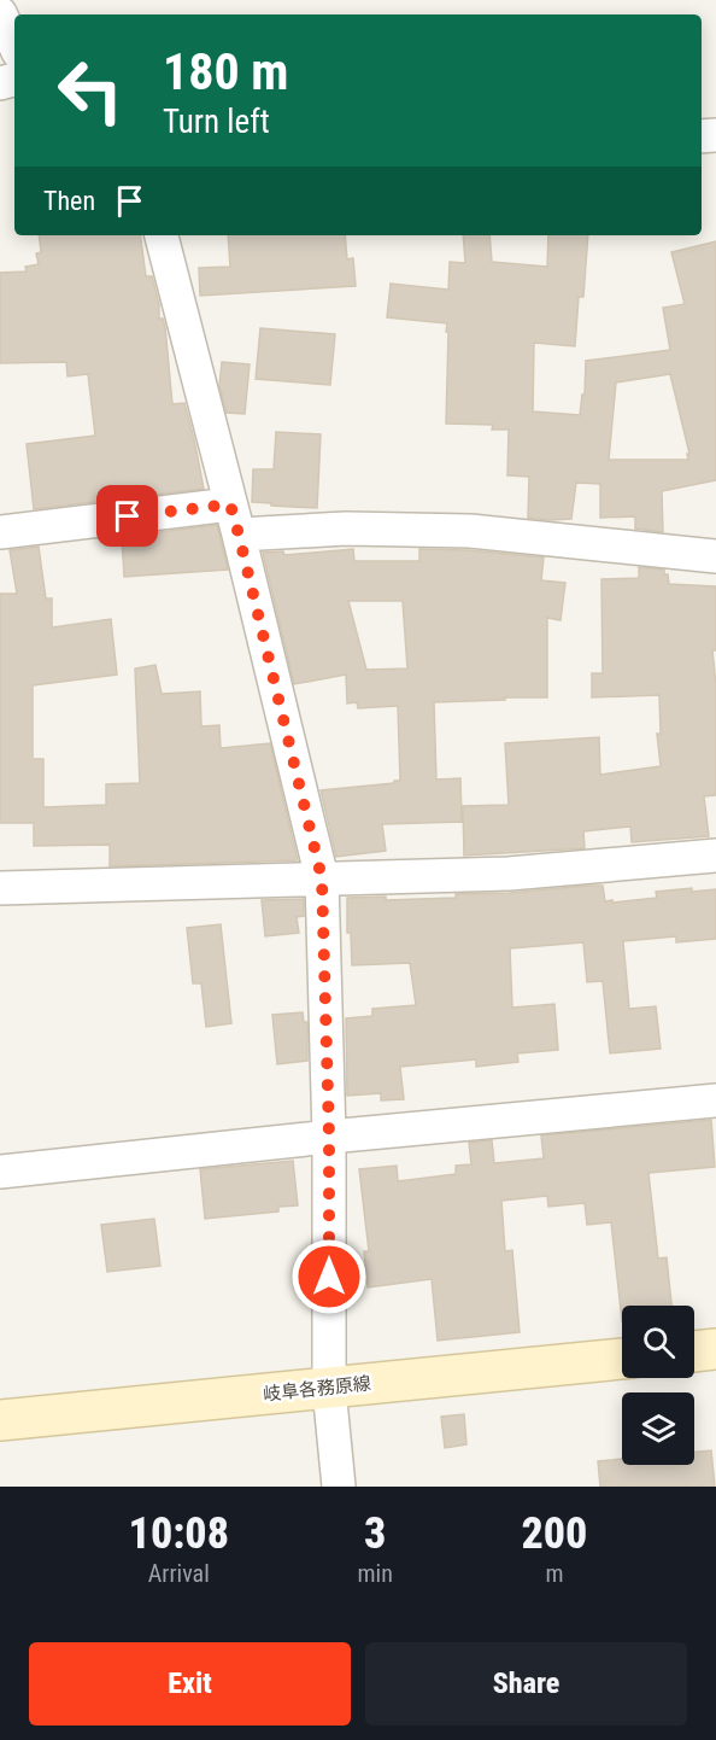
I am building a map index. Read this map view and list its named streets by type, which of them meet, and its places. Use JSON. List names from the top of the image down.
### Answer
{
  "streets": {
    "main road": ["岐阜各務原線"]
  },
  "page": {
    "turn": ["180 m", "Turn left"],
    "then": "Then",
    "eta": [
      "10:08",
      "Arrival",
      "3",
      "min",
      "200",
      "m"
    ],
    "buttons": ["Exit", "Share"]
  }
}
